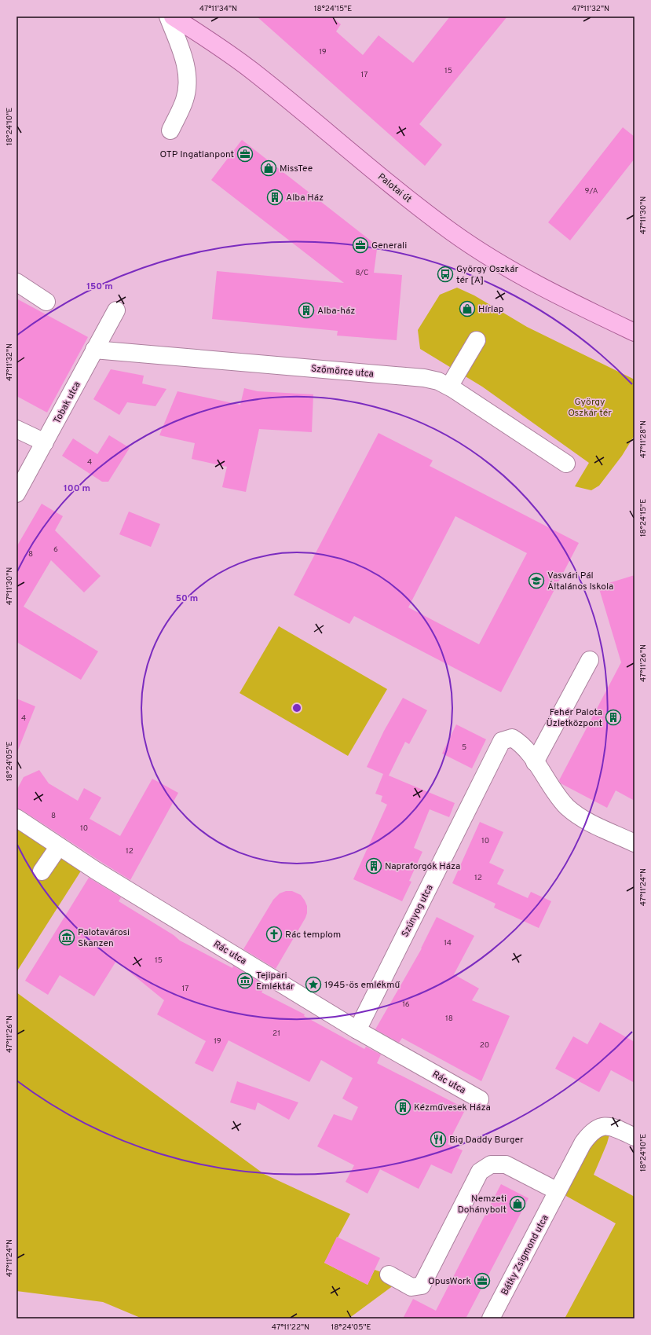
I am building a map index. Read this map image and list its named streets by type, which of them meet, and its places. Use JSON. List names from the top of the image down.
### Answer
{
  "streets": {
    "main road": ["Palotai út"],
    "street": [
      "Szömörce utca",
      "Tobak utca",
      "Szúnyog utca",
      "Rác utca",
      "Bátky Zsigmond utca"
    ]
  },
  "crossings": [
    ["Szömörce utca", "Tobak utca"],
    ["Szúnyog utca", "Rác utca"]
  ],
  "parks": ["György Oszkár tér"],
  "places": {
    "office": ["OTP Ingatlanpont", "Generali", "OpusWork"],
    "shop": ["MissTee", "Hírlap", "Nemzeti Dohánybolt"],
    "building": [
      "Alba Ház",
      "Alba-ház",
      "Fehér Palota Üzletközpont",
      "Napraforgók Háza",
      "Kézművesek Háza"
    ],
    "bus stop": ["György Oszkár tér [A]"],
    "school or university": ["Vasvári Pál Általános Iskola"],
    "church": ["Rác templom"],
    "museum": ["Palotavárosi Skanzen", "Tejipari Emléktár"],
    "place": ["1945-ös emlékmű"],
    "restaurant": ["Big Daddy Burger"]
  },
  "house_numbers": [
    "19",
    "15",
    "17",
    "9/A",
    "8/C",
    "4",
    "6",
    "8",
    "4",
    "5",
    "8",
    "10",
    "10",
    "12",
    "12",
    "14",
    "15",
    "17",
    "16",
    "18",
    "21",
    "19",
    "20"
  ],
  "coordinates": [
    "47°11'34\"N",
    "18°24'15\"E",
    "47°11'32\"N",
    "18°24'10\"E",
    "47°11'30\"N",
    "47°11'28\"N",
    "47°11'26\"N",
    "18°24'05\"E",
    "47°11'24\"N",
    "47°11'22\"N"
  ],
  "rings": ["150 m", "100 m", "50 m"]
}
